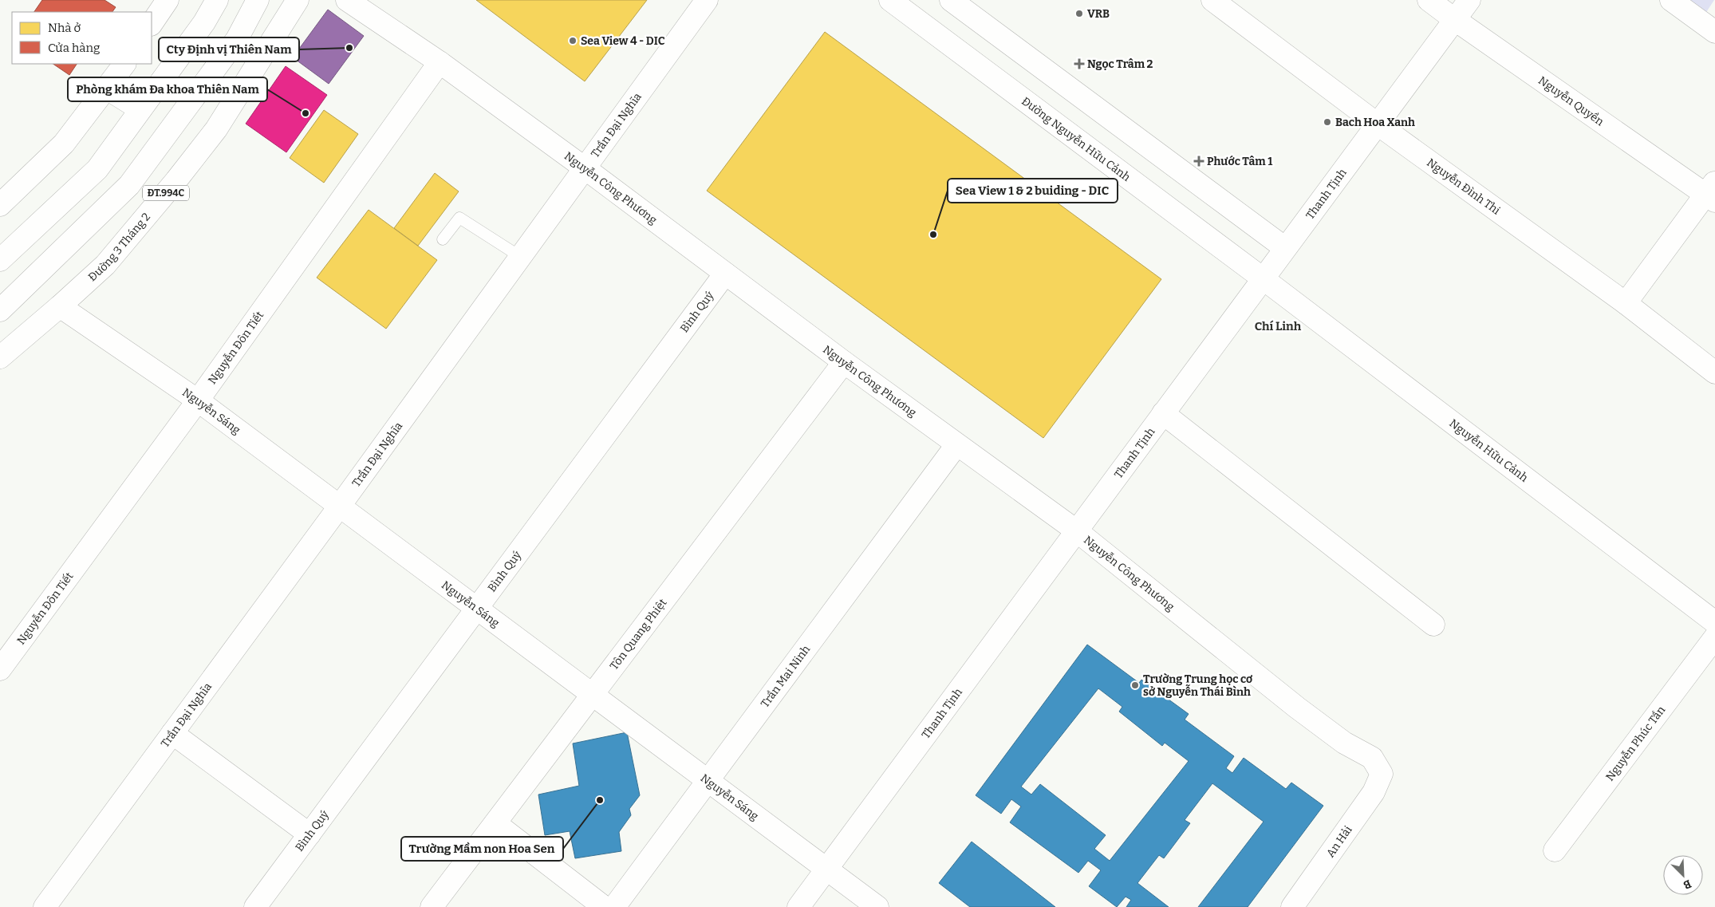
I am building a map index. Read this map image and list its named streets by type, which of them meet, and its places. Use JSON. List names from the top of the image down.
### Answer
{
  "streets": {
    "street": [
      "Nguyễn Quyền",
      "Trần Đại Nghĩa",
      "Đường Nguyễn Hữu Cảnh",
      "Nguyễn Đình Thi",
      "Nguyễn Công Phương",
      "ĐT.994C",
      "Thanh Tịnh",
      "Đường 3 Tháng 2",
      "Bình Quý",
      "Nguyễn Đôn Tiết",
      "Nguyễn Sáng",
      "Nguyễn Hữu Cảnh",
      "Tôn Quang Phiệt",
      "Trần Mai Ninh",
      "Nguyễn Phúc Tần",
      "An Hải"
    ]
  },
  "crossings": [
    ["Nguyễn Quyền", "Thanh Tịnh"],
    ["Trần Đại Nghĩa", "Nguyễn Công Phương"],
    ["Trần Đại Nghĩa", "Nguyễn Sáng"],
    ["Đường Nguyễn Hữu Cảnh", "Thanh Tịnh"],
    ["Đường Nguyễn Hữu Cảnh", "Nguyễn Hữu Cảnh"],
    ["Nguyễn Đình Thi", "Thanh Tịnh"],
    ["Nguyễn Công Phương", "Thanh Tịnh"],
    ["Nguyễn Công Phương", "Bình Quý"],
    ["Nguyễn Công Phương", "Nguyễn Đôn Tiết"],
    ["Nguyễn Công Phương", "Tôn Quang Phiệt"],
    ["Nguyễn Công Phương", "Trần Mai Ninh"],
    ["Nguyễn Công Phương", "An Hải"],
    ["Thanh Tịnh", "Nguyễn Sáng"],
    ["Thanh Tịnh", "Nguyễn Hữu Cảnh"],
    ["Đường 3 Tháng 2", "Nguyễn Sáng"],
    ["Bình Quý", "Nguyễn Sáng"],
    ["Nguyễn Đôn Tiết", "Nguyễn Sáng"],
    ["Nguyễn Sáng", "Tôn Quang Phiệt"],
    ["Nguyễn Sáng", "Trần Mai Ninh"]
  ],
  "districts": ["Chí Linh"],
  "places": {
    "other": [
      "VRB",
      "Sea View 4 - DIC",
      "Cty Định vị Thiên Nam",
      "Phòng khám Đa khoa Thiên Nam",
      "Bach Hoa Xanh",
      "Sea View 1 & 2 buiding - DIC",
      "Trường Trung học cơ sở Nguyễn Thái Bình",
      "Trường Mầm non Hoa Sen"
    ],
    "health": ["Ngọc Trâm 2", "Phước Tâm 1"]
  },
  "legend": ["Nhà ở", "Cửa hàng"],
  "north": "bottom right"
}
